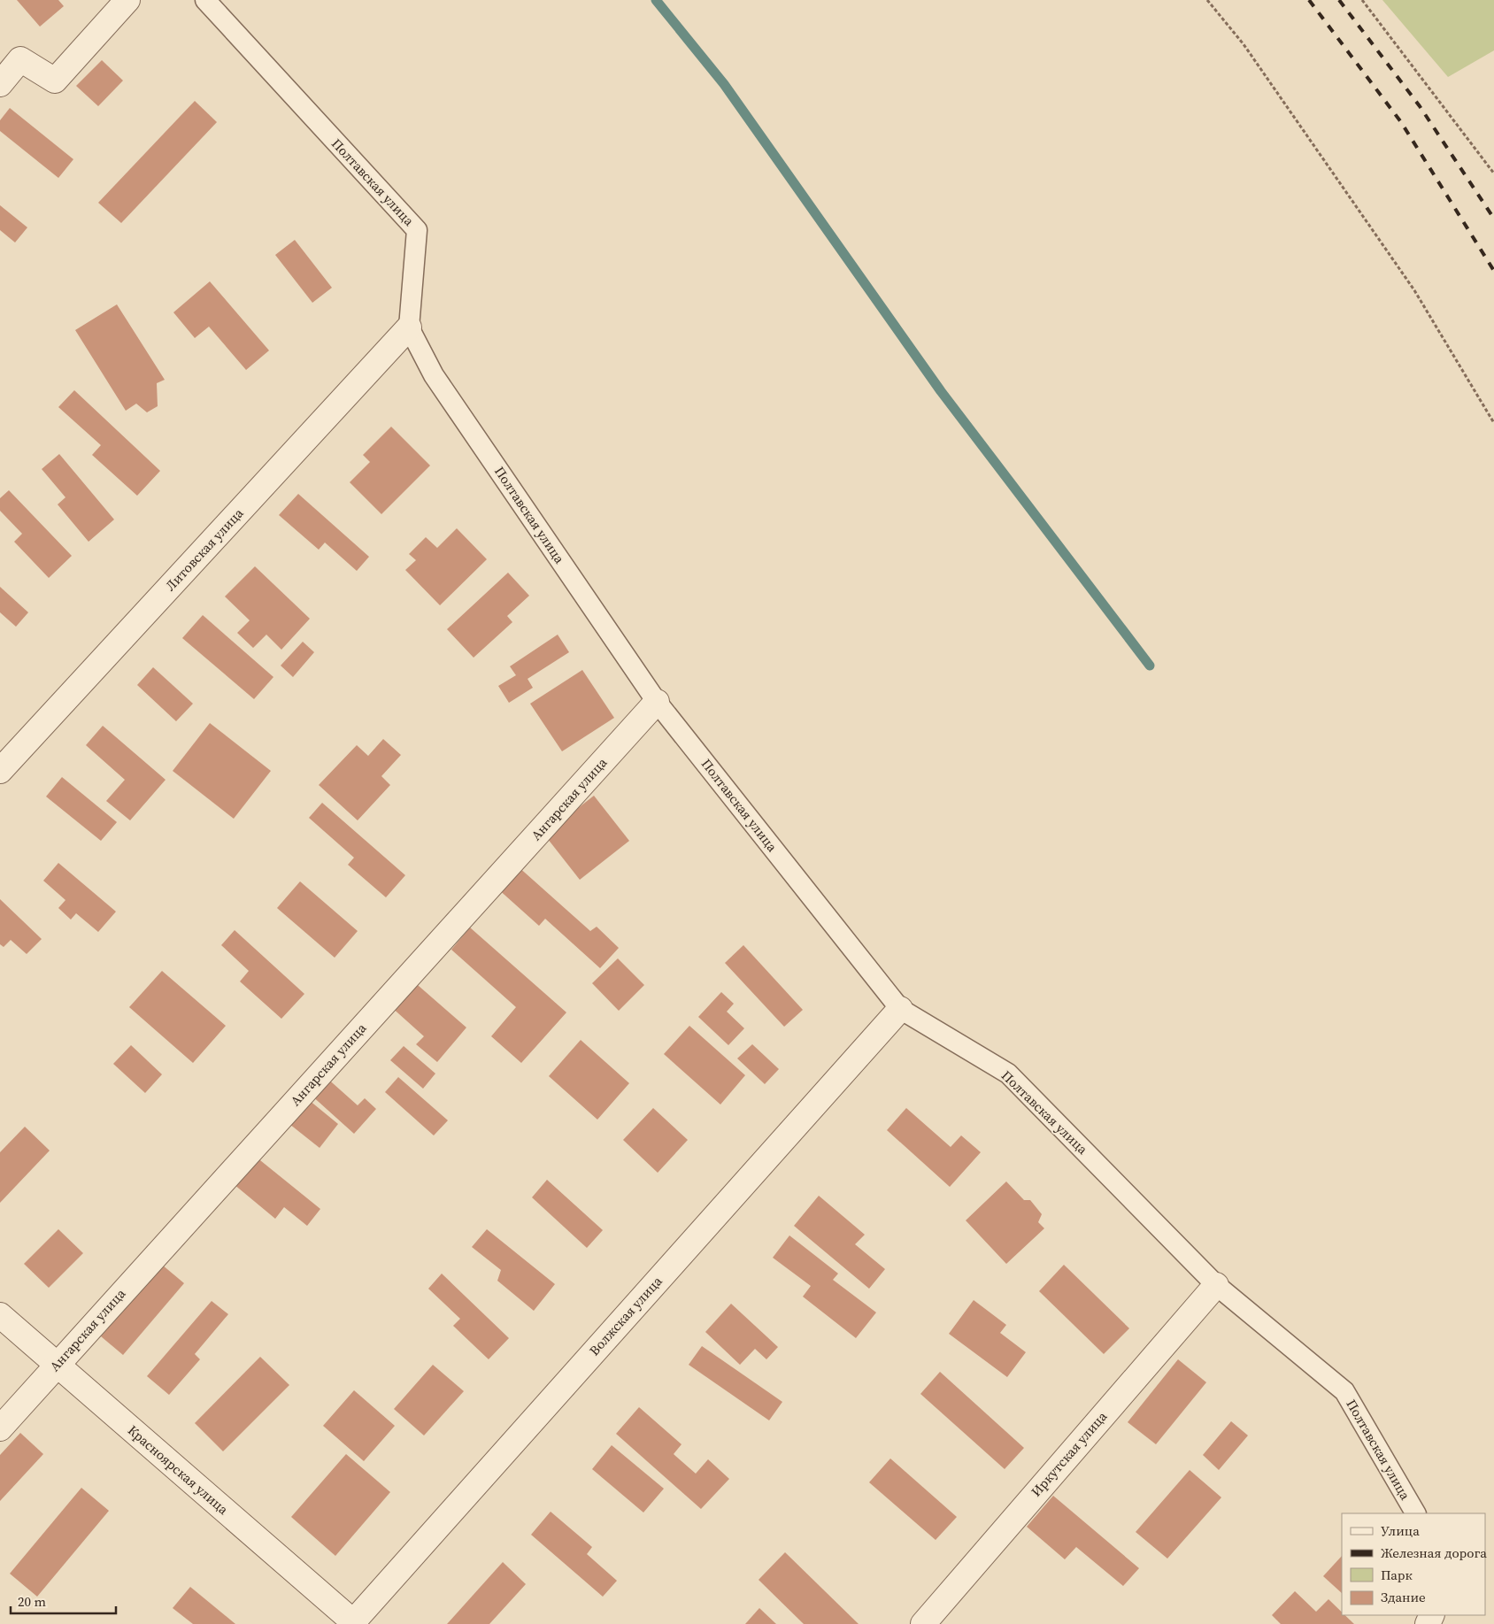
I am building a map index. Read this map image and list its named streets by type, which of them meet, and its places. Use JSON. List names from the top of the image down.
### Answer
{
  "streets": {
    "street": [
      "Литовская улица",
      "Ангарская улица",
      "Волжская улица",
      "Иркутская улица",
      "Красноярская улица"
    ],
    "lane": ["Полтавская улица"]
  },
  "crossings": [
    ["Полтавская улица", "Литовская улица"],
    ["Полтавская улица", "Ангарская улица"],
    ["Полтавская улица", "Волжская улица"],
    ["Полтавская улица", "Иркутская улица"],
    ["Ангарская улица", "Красноярская улица"],
    ["Волжская улица", "Красноярская улица"]
  ],
  "legend": [
    "Улица",
    "Железная дорога",
    "Парк",
    "Здание"
  ],
  "scale_bar": "20 m"
}
